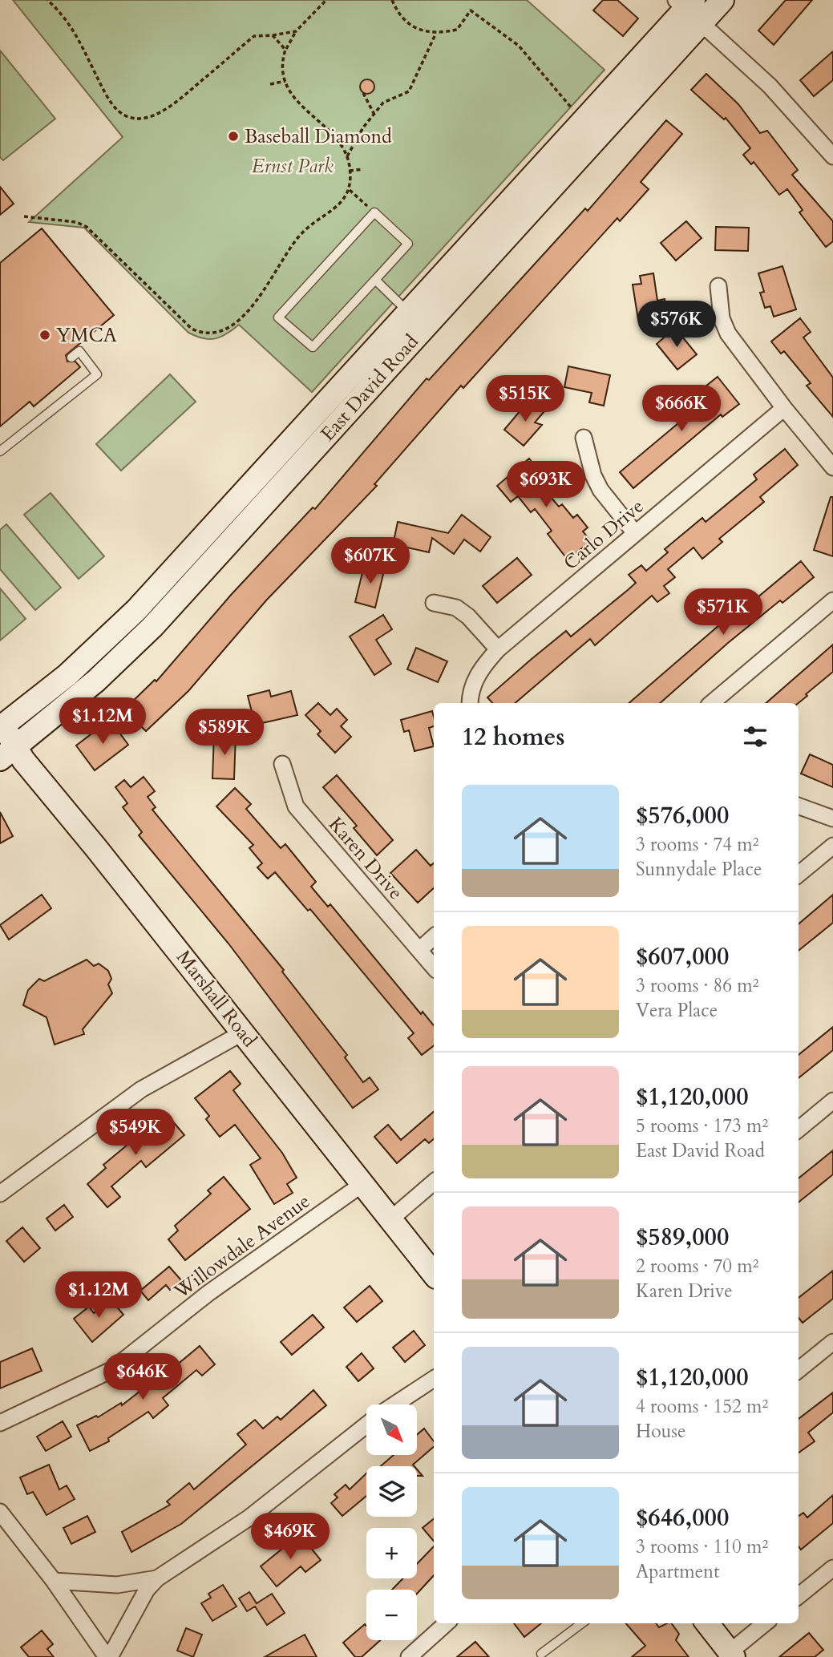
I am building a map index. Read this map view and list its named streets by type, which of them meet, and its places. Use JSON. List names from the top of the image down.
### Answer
{
  "streets": {
    "street": [
      "East David Road",
      "Carlo Drive",
      "Karen Drive",
      "Marshall Road",
      "Willowdale Avenue"
    ]
  },
  "crossings": [
    ["East David Road", "Marshall Road"],
    ["Marshall Road", "Willowdale Avenue"]
  ],
  "parks": ["Ernst Park"],
  "places": ["Baseball Diamond", "YMCA"],
  "north": "bottom right",
  "page": {
    "price": [
      "$576K",
      "$515K",
      "$666K",
      "$693K",
      "$607K",
      "$571K",
      "$1.12M",
      "$589K",
      "$549K",
      "$1.12M",
      "$646K",
      "$469K"
    ],
    "heading": "12 homes",
    "list": [
      {
        "name": "$576,000",
        "note": "3 rooms · 74 m² · Sunnydale Place"
      },
      {
        "name": "$607,000",
        "note": "3 rooms · 86 m² · Vera Place"
      },
      {
        "name": "$1,120,000",
        "note": "5 rooms · 173 m² · East David Road"
      },
      {
        "name": "$589,000",
        "note": "2 rooms · 70 m² · Karen Drive"
      },
      {
        "name": "$1,120,000",
        "note": "4 rooms · 152 m² · House"
      },
      {
        "name": "$646,000",
        "note": "3 rooms · 110 m² · Apartment"
      }
    ],
    "map_buttons": ["+", "−"]
  }
}
